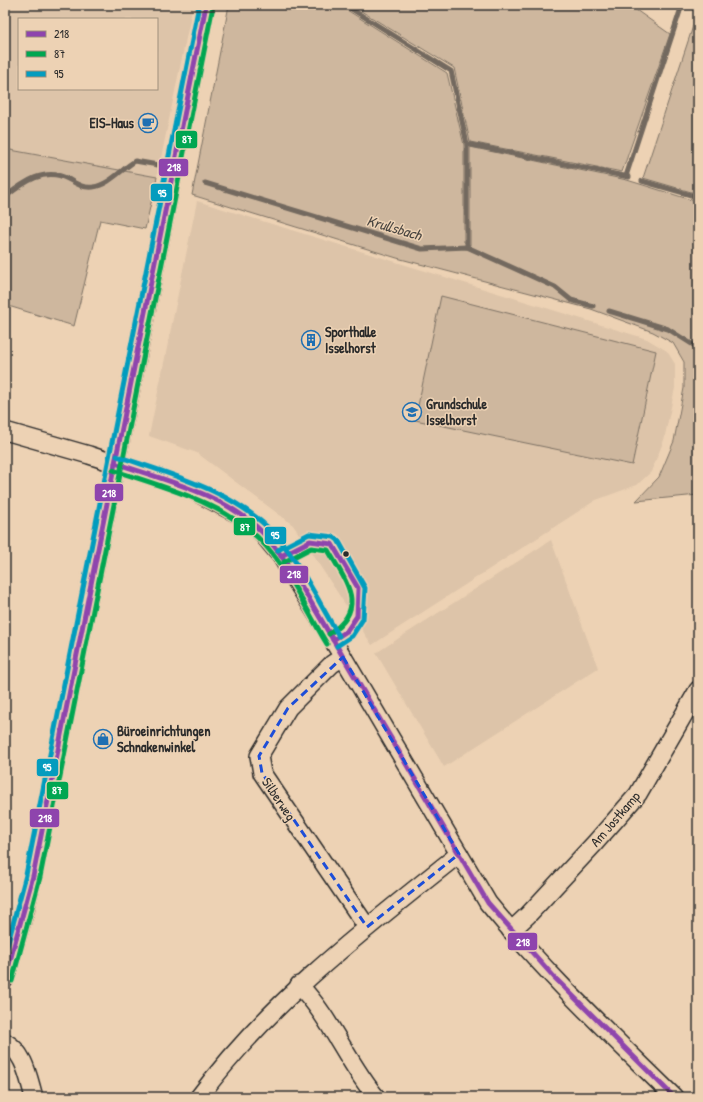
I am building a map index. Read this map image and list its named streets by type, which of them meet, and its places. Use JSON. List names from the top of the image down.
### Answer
{
  "streets": {
    "street": ["Silberweg", "Am Jostkamp"]
  },
  "water": ["Krullsbach"],
  "places": {
    "cafe": ["EIS-Haus"],
    "building": ["Sporthalle Isselhorst"],
    "school or university": ["Grundschule Isselhorst"],
    "shop": ["Büroeinrichtungen Schnakenwinkel"]
  },
  "lines": ["transit line 218", "transit line 95", "transit line 87"],
  "legend": ["218", "87", "95"]
}
